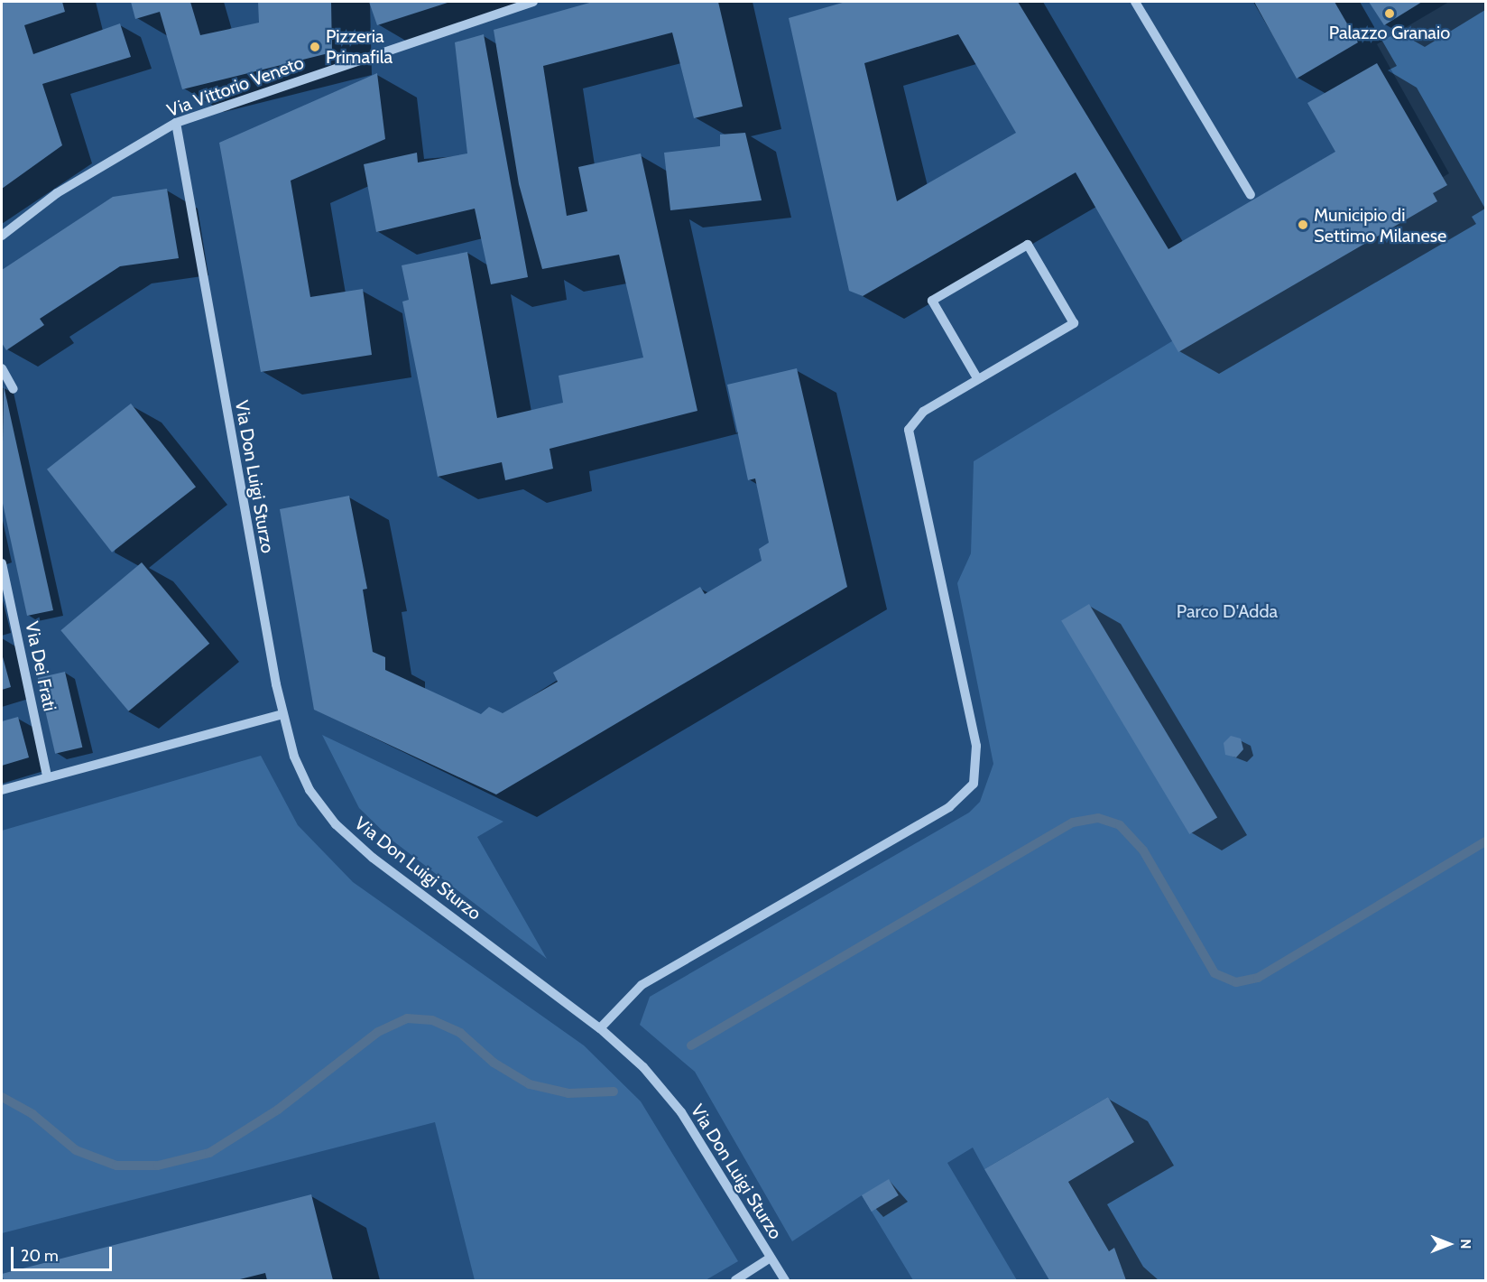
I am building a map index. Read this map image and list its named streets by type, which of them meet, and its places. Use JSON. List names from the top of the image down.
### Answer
{
  "streets": {
    "street": ["Via Vittorio Veneto", "Via Don Luigi Sturzo", "Via Dei Frati"]
  },
  "crossings": [
    ["Via Vittorio Veneto", "Via Don Luigi Sturzo"]
  ],
  "parks": ["Parco D'Adda"],
  "places": ["Palazzo Granaio", "Pizzeria Primafila", "Municipio di Settimo Milanese"],
  "scale_bar": "20 m",
  "north": "right"
}
